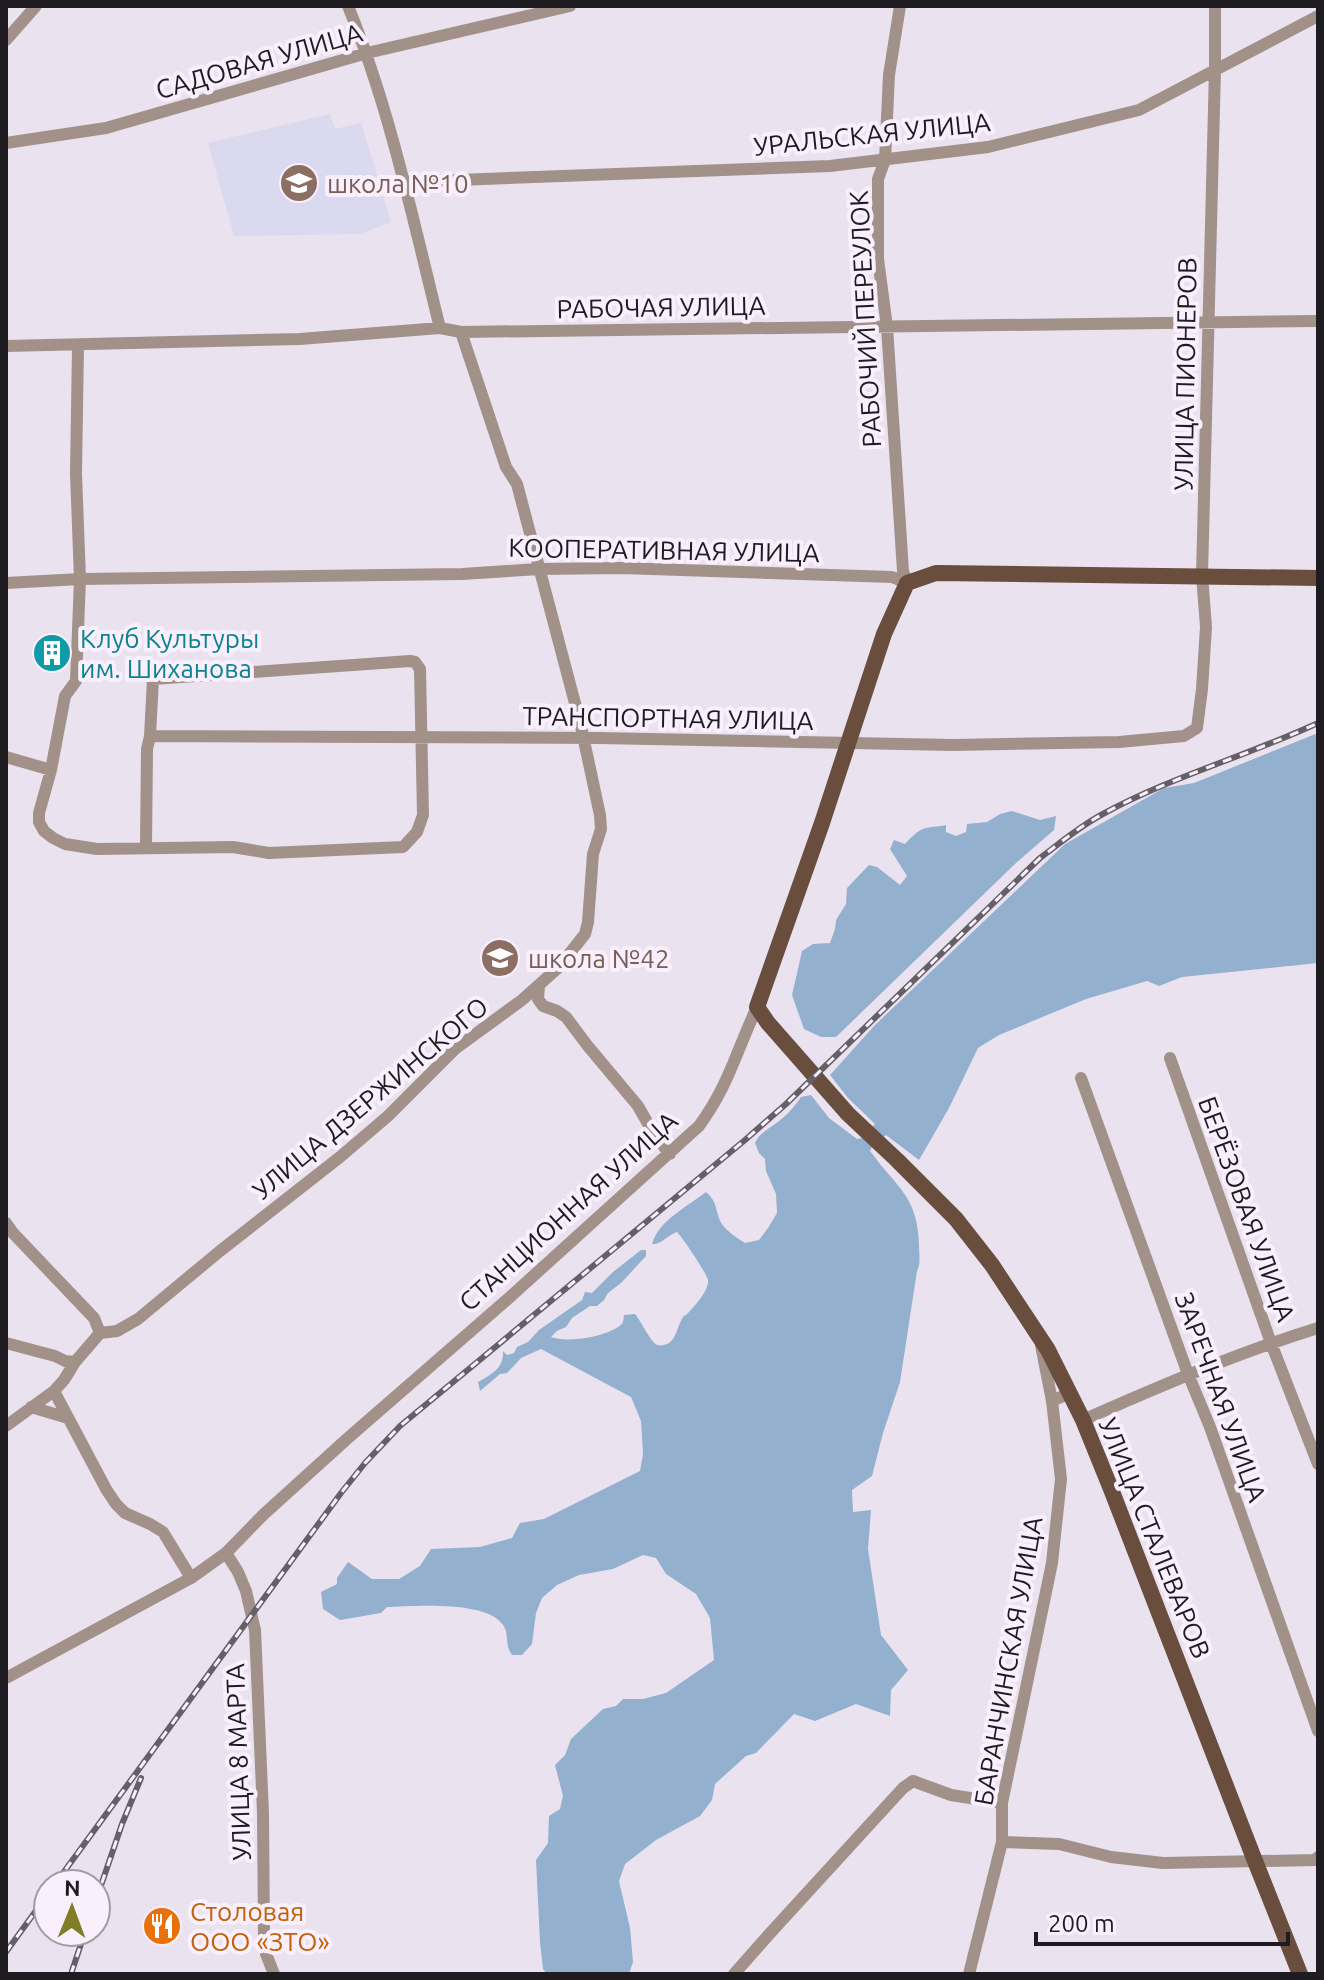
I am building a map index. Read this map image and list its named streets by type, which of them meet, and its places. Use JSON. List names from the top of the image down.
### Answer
{
  "streets": {
    "main road": ["КООПЕРАТИВНАЯ УЛИЦА", "СТАНЦИОННАЯ УЛИЦА", "УЛИЦА СТАЛЕВАРОВ"],
    "street": [
      "САДОВАЯ УЛИЦА",
      "УРАЛЬСКАЯ УЛИЦА",
      "РАБОЧАЯ УЛИЦА",
      "РАБОЧИЙ ПЕРЕУЛОК",
      "УЛИЦА ПИОНЕРОВ",
      "ТРАНСПОРТНАЯ УЛИЦА",
      "УЛИЦА ДЗЕРЖИНСКОГО",
      "БЕРЁЗОВАЯ УЛИЦА",
      "ЗАРЕЧНАЯ УЛИЦА",
      "БАРАНЧИНСКАЯ УЛИЦА",
      "УЛИЦА 8 МАРТА"
    ]
  },
  "crossings": [
    ["УРАЛЬСКАЯ УЛИЦА", "РАБОЧИЙ ПЕРЕУЛОК"],
    ["УРАЛЬСКАЯ УЛИЦА", "УЛИЦА ПИОНЕРОВ"],
    ["РАБОЧАЯ УЛИЦА", "РАБОЧИЙ ПЕРЕУЛОК"],
    ["РАБОЧАЯ УЛИЦА", "УЛИЦА ПИОНЕРОВ"],
    ["РАБОЧИЙ ПЕРЕУЛОК", "КООПЕРАТИВНАЯ УЛИЦА"],
    ["РАБОЧИЙ ПЕРЕУЛОК", "СТАНЦИОННАЯ УЛИЦА"],
    ["УЛИЦА ПИОНЕРОВ", "КООПЕРАТИВНАЯ УЛИЦА"],
    ["УЛИЦА ПИОНЕРОВ", "ТРАНСПОРТНАЯ УЛИЦА"],
    ["КООПЕРАТИВНАЯ УЛИЦА", "СТАНЦИОННАЯ УЛИЦА"],
    ["ТРАНСПОРТНАЯ УЛИЦА", "УЛИЦА ДЗЕРЖИНСКОГО"],
    ["ТРАНСПОРТНАЯ УЛИЦА", "СТАНЦИОННАЯ УЛИЦА"],
    ["СТАНЦИОННАЯ УЛИЦА", "УЛИЦА СТАЛЕВАРОВ"],
    ["СТАНЦИОННАЯ УЛИЦА", "УЛИЦА 8 МАРТА"],
    ["УЛИЦА СТАЛЕВАРОВ", "БАРАНЧИНСКАЯ УЛИЦА"]
  ],
  "places": {
    "school or university": ["школа №10", "школа №42"],
    "building": ["Клуб Культуры им. Шиханова"],
    "restaurant": ["Столовая ООО «ЗТО»"]
  },
  "scale_bar": "200 m",
  "north": "top"
}
